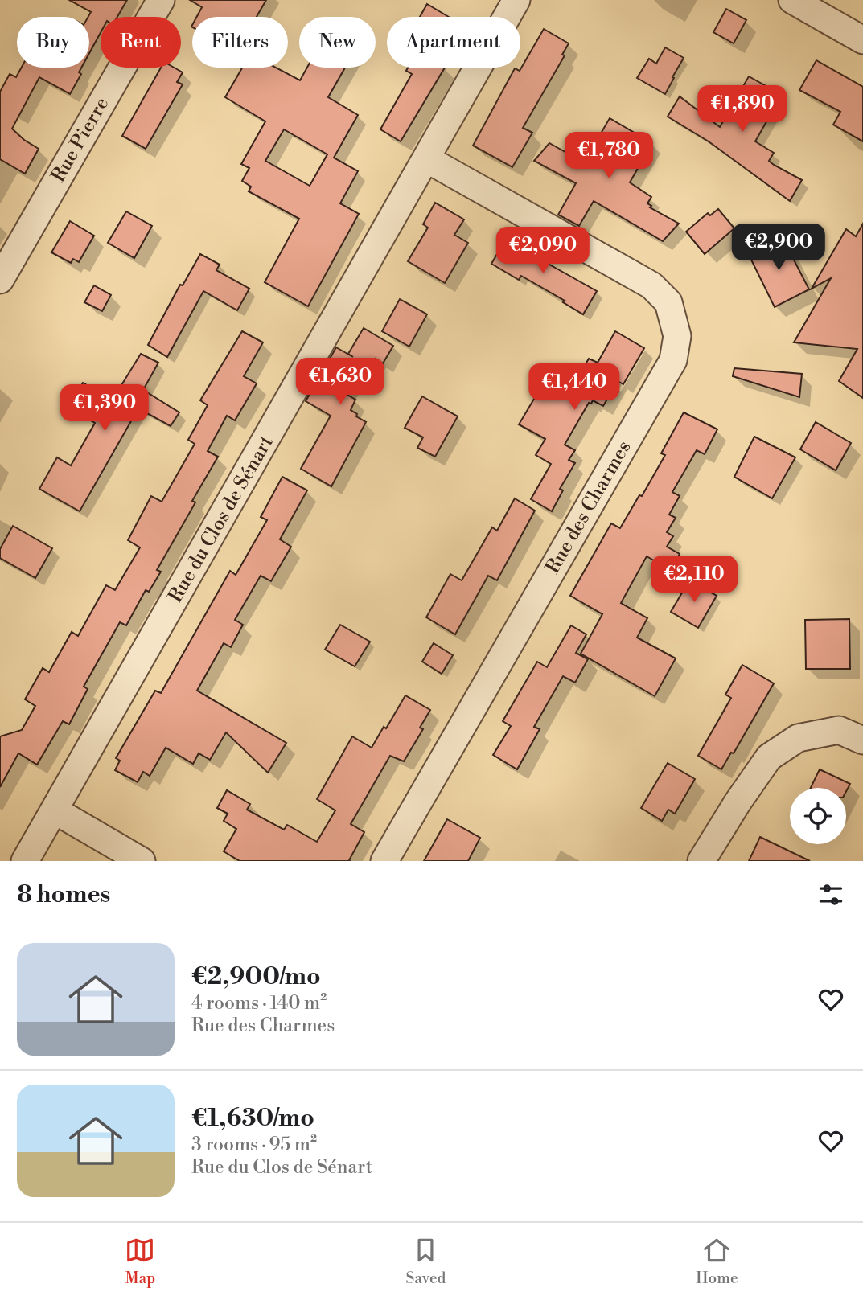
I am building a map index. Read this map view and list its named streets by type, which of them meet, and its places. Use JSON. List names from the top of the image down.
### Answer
{
  "streets": {
    "street": ["Rue Pierre", "Rue des Charmes", "Rue du Clos de Sénart"]
  },
  "crossings": [
    ["Rue des Charmes", "Rue du Clos de Sénart"]
  ],
  "page": {
    "chip": [
      "Buy",
      "Rent",
      "Filters",
      "New",
      "Apartment"
    ],
    "price": [
      "€1,890",
      "€1,780",
      "€2,900",
      "€2,090",
      "€1,630",
      "€1,440",
      "€1,390",
      "€2,110"
    ],
    "heading": "8 homes",
    "list": [
      {
        "name": "€2,900/mo",
        "note": "4 rooms · 140 m² · Rue des Charmes"
      },
      {
        "name": "€1,630/mo",
        "note": "3 rooms · 95 m² · Rue du Clos de Sénart"
      }
    ],
    "tabs": ["Map", "Saved", "Home"]
  }
}
